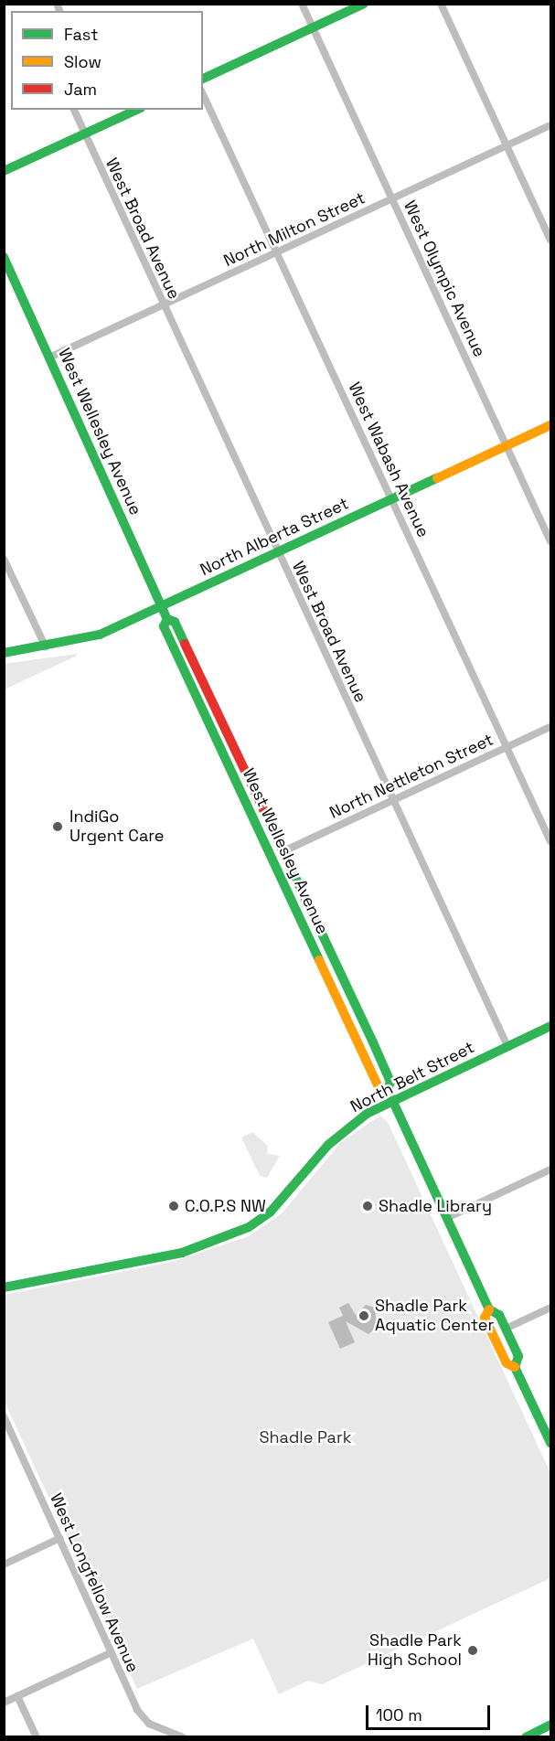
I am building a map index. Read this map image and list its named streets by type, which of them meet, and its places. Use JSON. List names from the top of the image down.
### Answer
{
  "streets": {
    "main road": ["West Wellesley Avenue", "North Alberta Street", "North Belt Street"],
    "street": [
      "West Broad Avenue",
      "North Milton Street",
      "West Olympic Avenue",
      "West Wabash Avenue",
      "North Nettleton Street",
      "West Longfellow Avenue"
    ]
  },
  "crossings": [
    ["West Broad Avenue", "North Milton Street"],
    ["West Broad Avenue", "North Alberta Street"],
    ["West Broad Avenue", "North Nettleton Street"],
    ["West Broad Avenue", "North Belt Street"],
    ["North Milton Street", "West Olympic Avenue"],
    ["North Milton Street", "West Wellesley Avenue"],
    ["North Milton Street", "West Wabash Avenue"],
    ["West Olympic Avenue", "North Alberta Street"],
    ["West Wellesley Avenue", "North Alberta Street"],
    ["West Wellesley Avenue", "North Nettleton Street"],
    ["West Wellesley Avenue", "North Belt Street"],
    ["West Wabash Avenue", "North Alberta Street"],
    ["West Wabash Avenue", "North Nettleton Street"]
  ],
  "parks": ["Shadle Park"],
  "places": [
    "IndiGo Urgent Care",
    "C.O.P.S NW",
    "Shadle Library",
    "Shadle Park Aquatic Center",
    "Shadle Park High School"
  ],
  "legend": ["Fast", "Slow", "Jam"],
  "scale_bar": "100 m"
}
